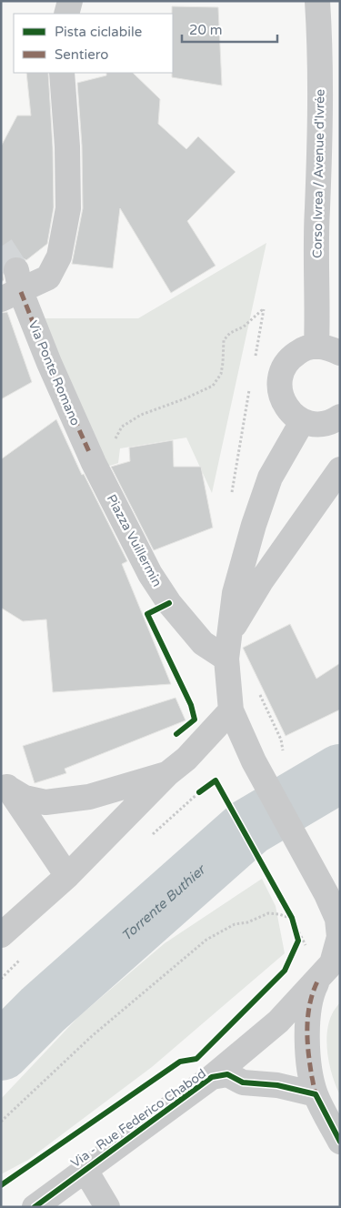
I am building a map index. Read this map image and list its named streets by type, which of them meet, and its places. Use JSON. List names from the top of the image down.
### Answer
{
  "streets": {
    "street": [
      "Corso Ivrea / Avenue d'Ivrée",
      "Via Ponte Romano",
      "Piazza Vuillermin",
      "Via - Rue Federico Chabod"
    ]
  },
  "crossings": [
    ["Via Ponte Romano", "Piazza Vuillermin"]
  ],
  "water": ["Torrente Buthier"],
  "legend": ["Pista ciclabile", "Sentiero"],
  "scale_bar": "20 m"
}
